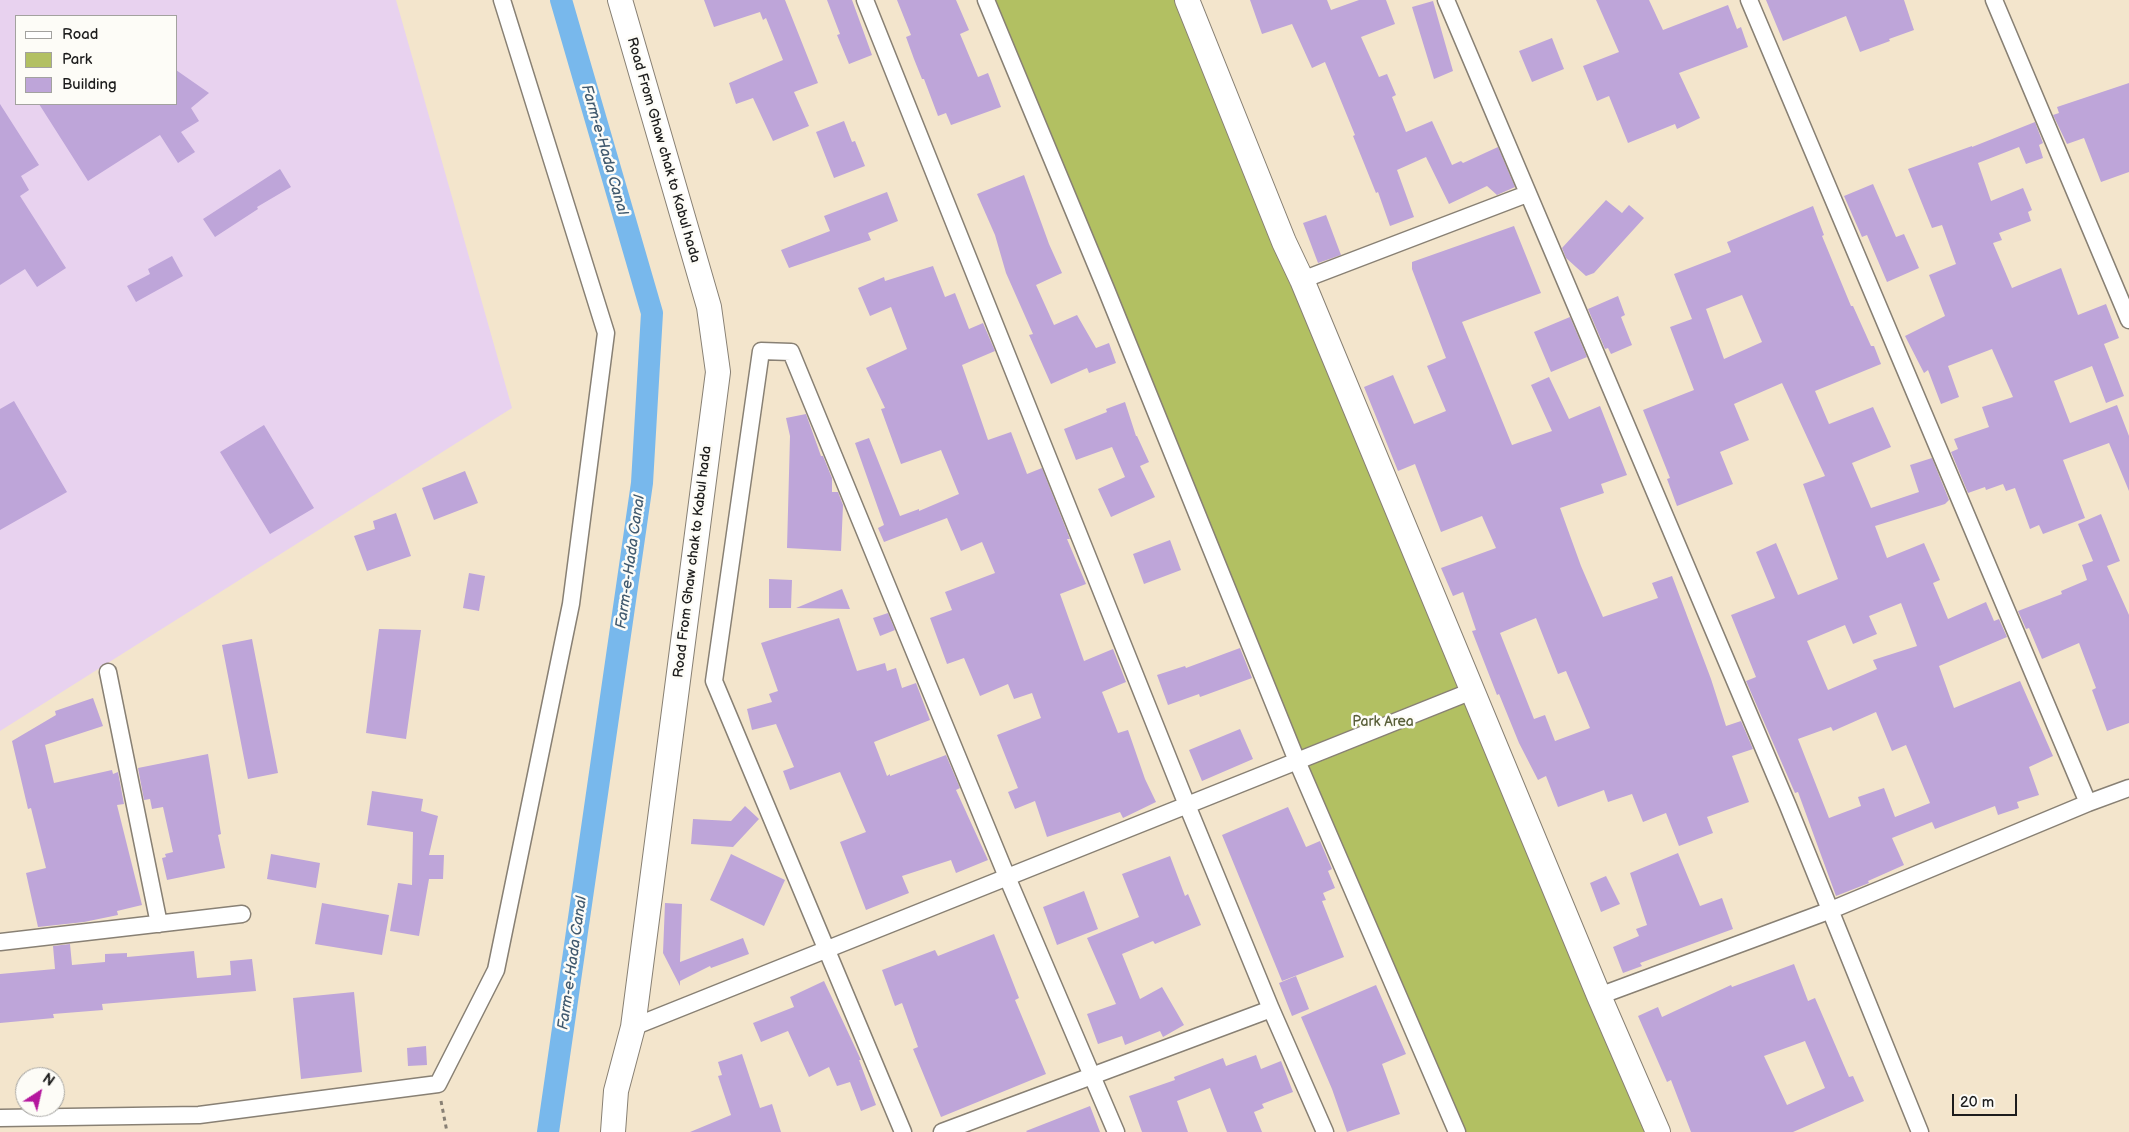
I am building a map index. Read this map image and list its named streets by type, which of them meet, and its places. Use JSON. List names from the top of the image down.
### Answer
{
  "streets": {
    "street": ["Road From Ghaw chak to Kabul hada"]
  },
  "water": ["Farm-e-Hada Canal"],
  "parks": ["Park Area"],
  "legend": ["Road", "Park", "Building"],
  "scale_bar": "20 m",
  "north": "top right"
}
